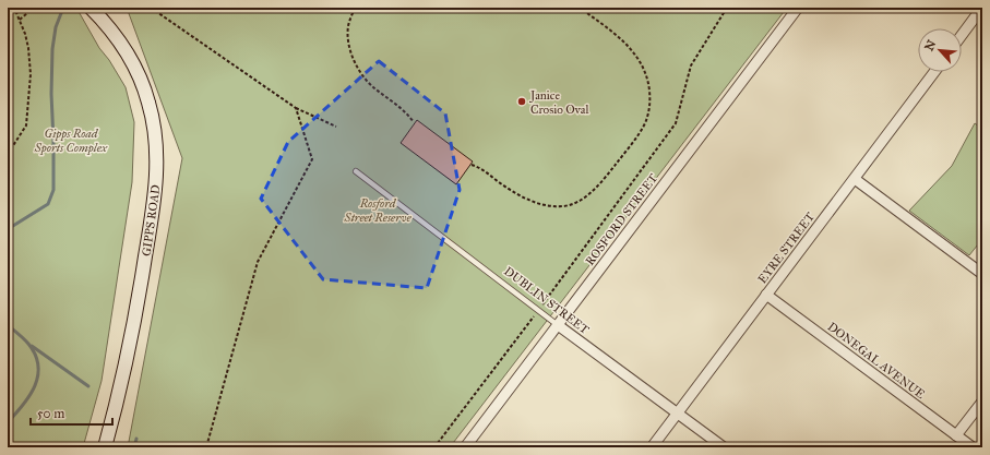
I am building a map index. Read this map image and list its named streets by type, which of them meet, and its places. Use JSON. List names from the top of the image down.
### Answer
{
  "streets": {
    "main road": ["GIPPS ROAD"],
    "street": [
      "ROSFORD STREET",
      "EYRE STREET",
      "DUBLIN STREET",
      "DONEGAL AVENUE"
    ]
  },
  "crossings": [
    ["ROSFORD STREET", "DUBLIN STREET"],
    ["EYRE STREET", "DUBLIN STREET"],
    ["EYRE STREET", "DONEGAL AVENUE"]
  ],
  "parks": ["Gipps Road Sports Complex", "Rosford Street Reserve"],
  "places": ["Janice Crosio Oval"],
  "scale_bar": "50 m",
  "north": "top left"
}
